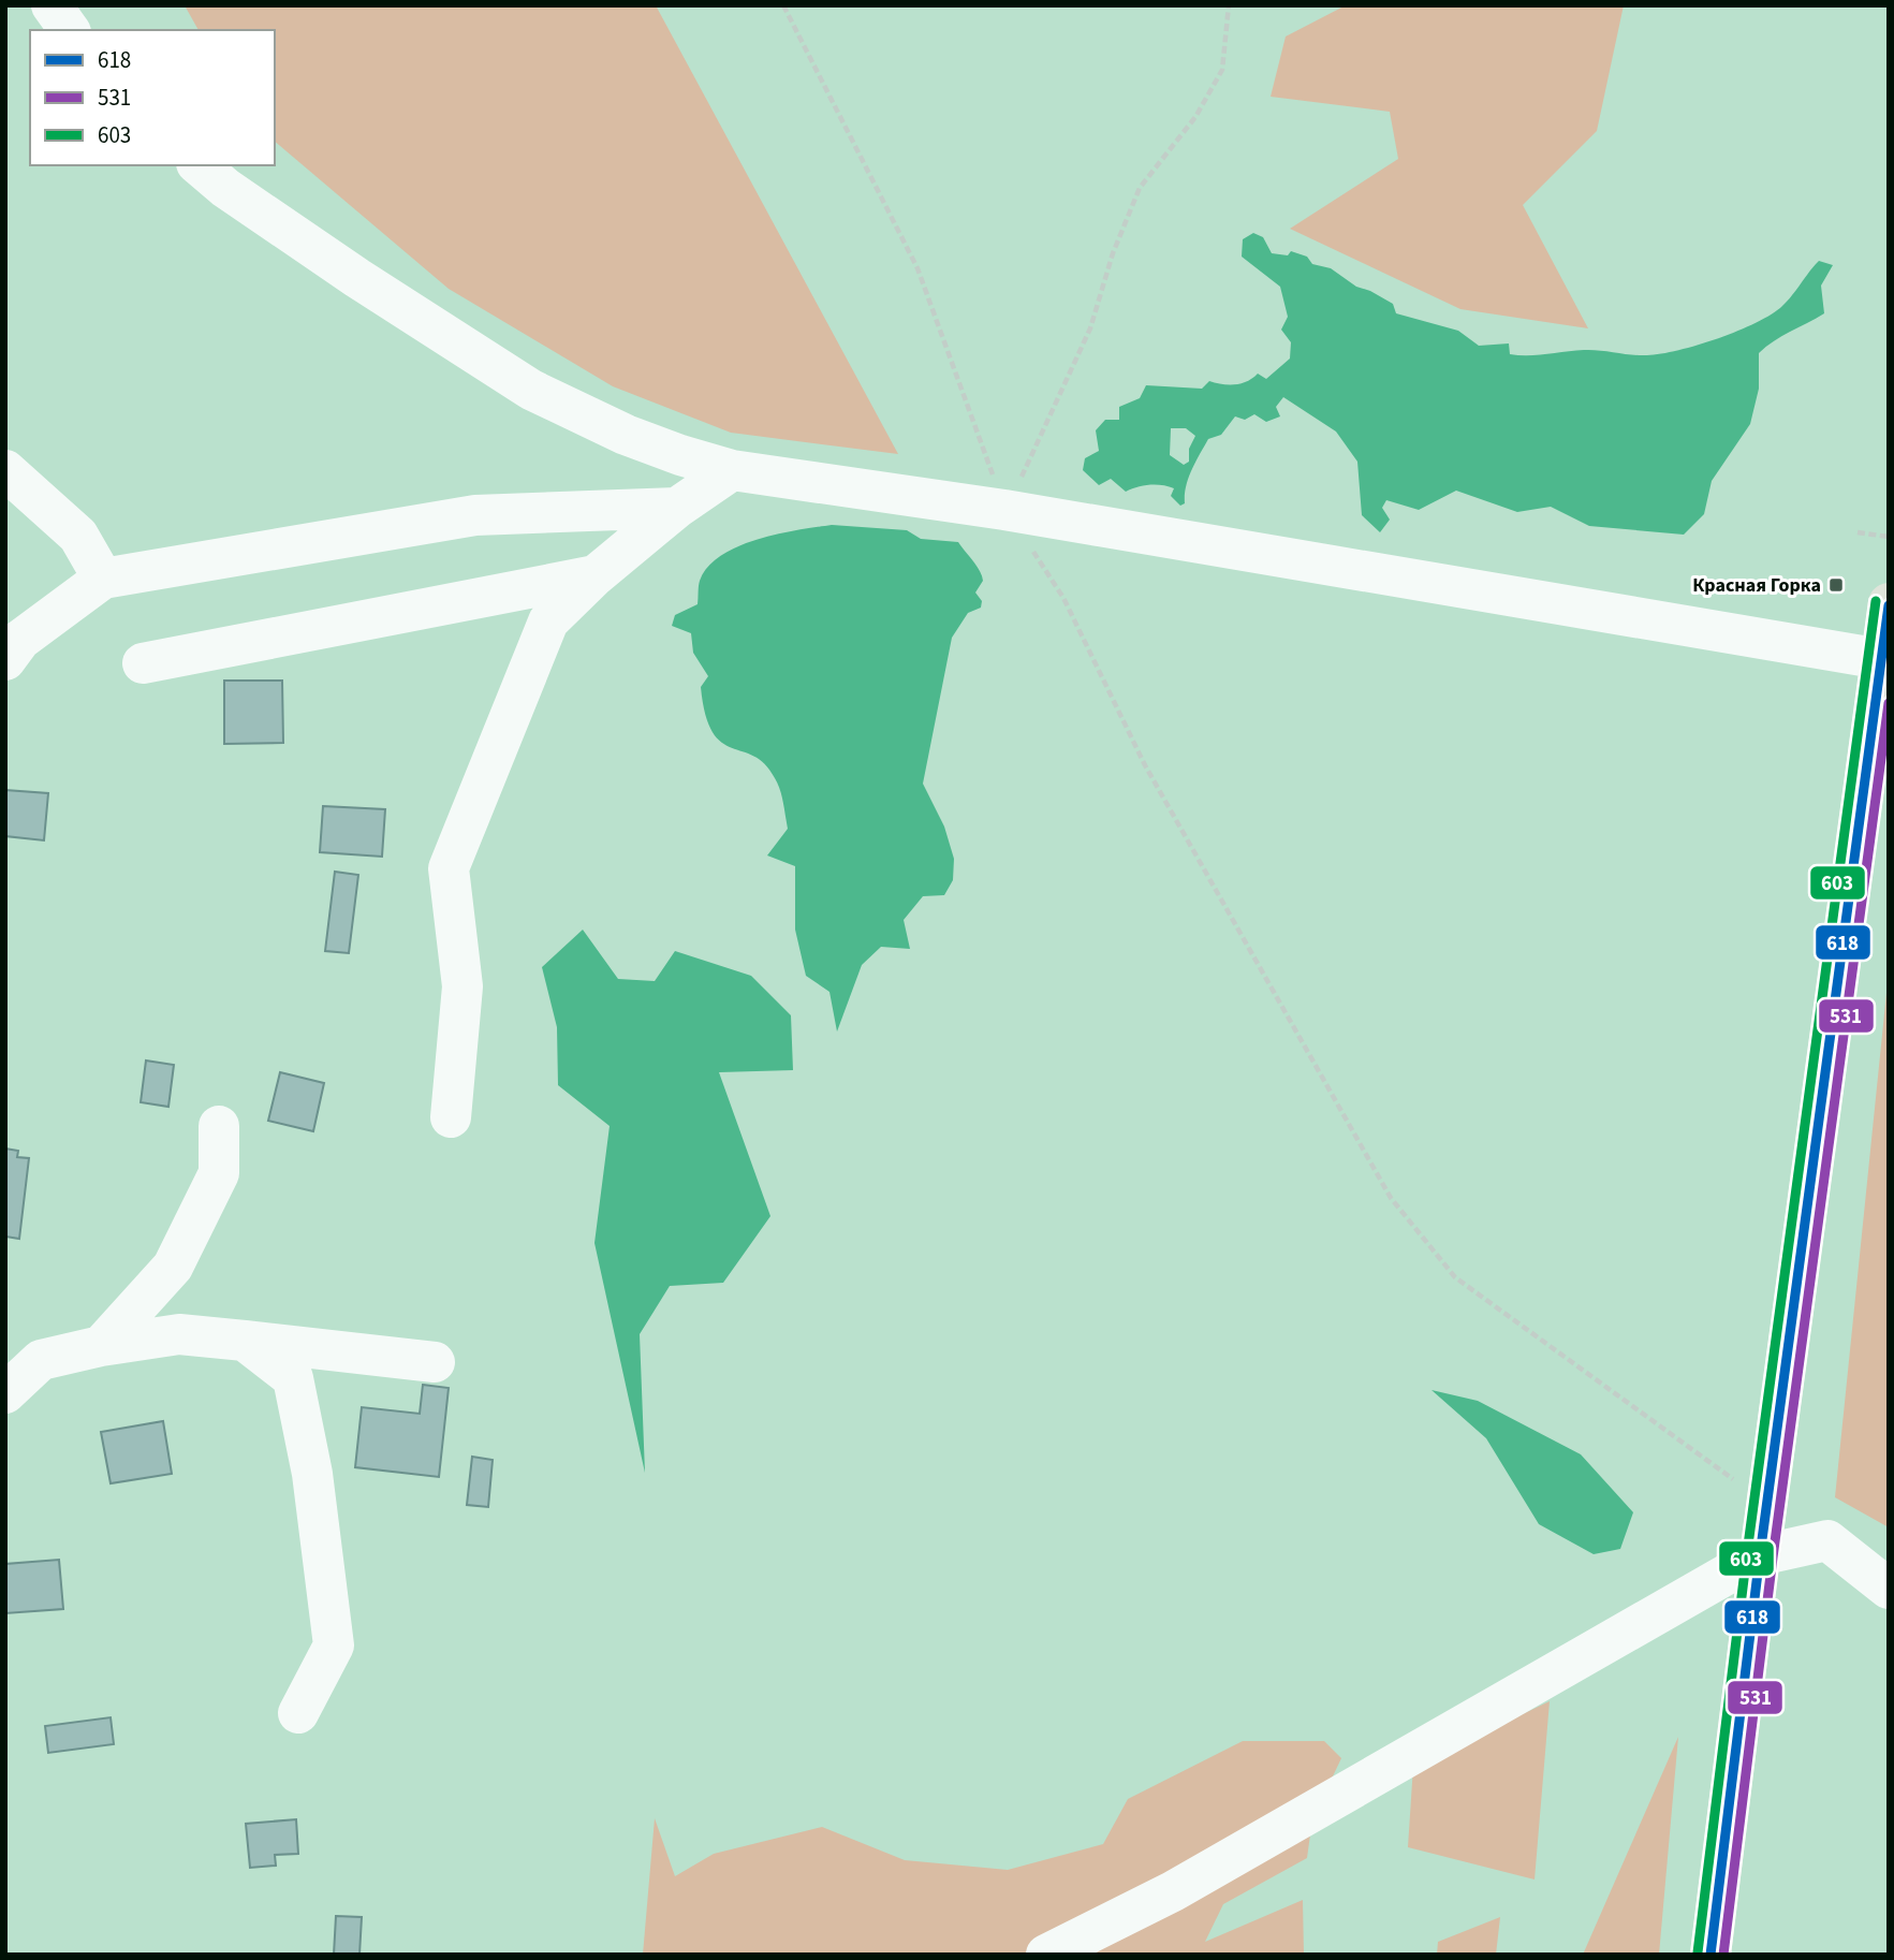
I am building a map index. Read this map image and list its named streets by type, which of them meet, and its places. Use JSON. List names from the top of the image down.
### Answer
{
  "places": {
    "transit": ["Красная Горка"]
  },
  "lines": ["transit line 603", "transit line 618", "transit line 531"],
  "legend": ["618", "531", "603"]
}
